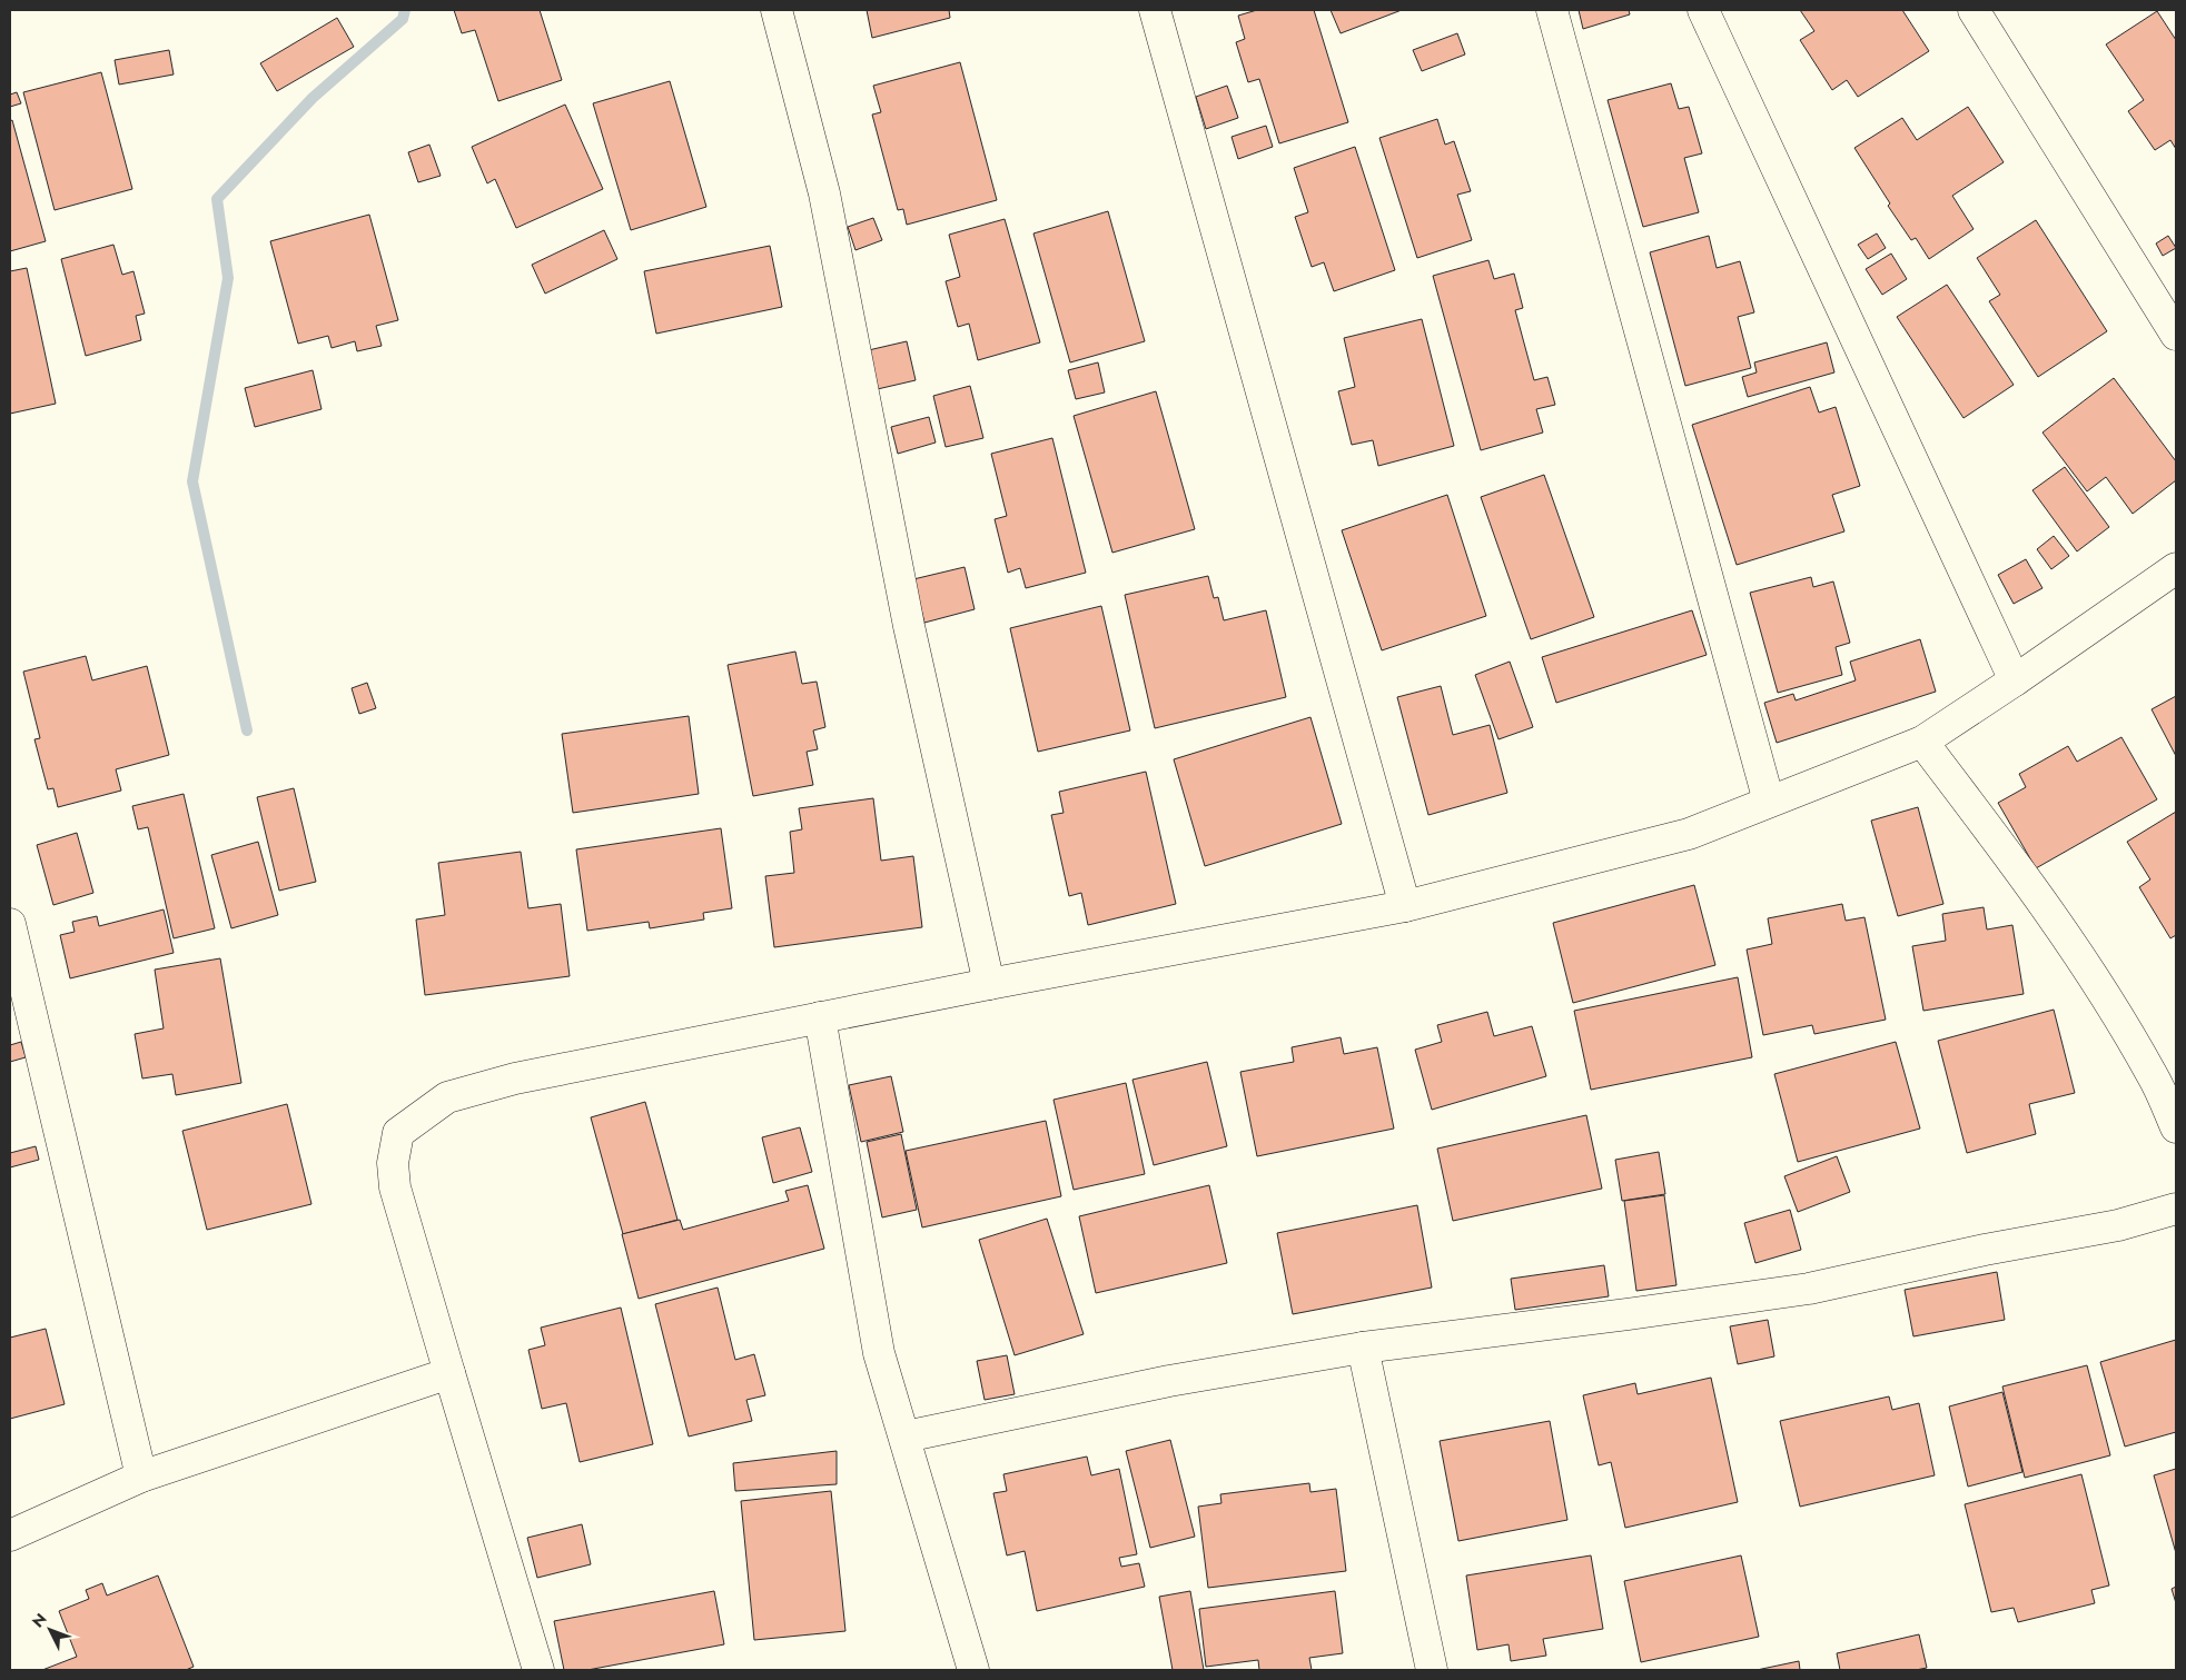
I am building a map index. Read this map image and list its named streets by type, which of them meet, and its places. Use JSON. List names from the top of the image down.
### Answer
{
  "north": "top left"
}
